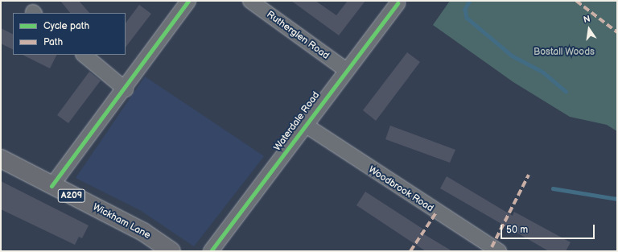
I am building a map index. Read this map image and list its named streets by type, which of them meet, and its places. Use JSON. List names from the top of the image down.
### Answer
{
  "streets": {
    "main road": ["A209", "Wickham Lane"],
    "street": ["Rutherglen Road", "Waterdale Road", "Woodbrook Road"]
  },
  "crossings": [
    ["Rutherglen Road", "Waterdale Road"],
    ["Waterdale Road", "Woodbrook Road"]
  ],
  "parks": ["Bostall Woods"],
  "legend": ["Cycle path", "Path"],
  "scale_bar": "50 m",
  "north": "top"
}
